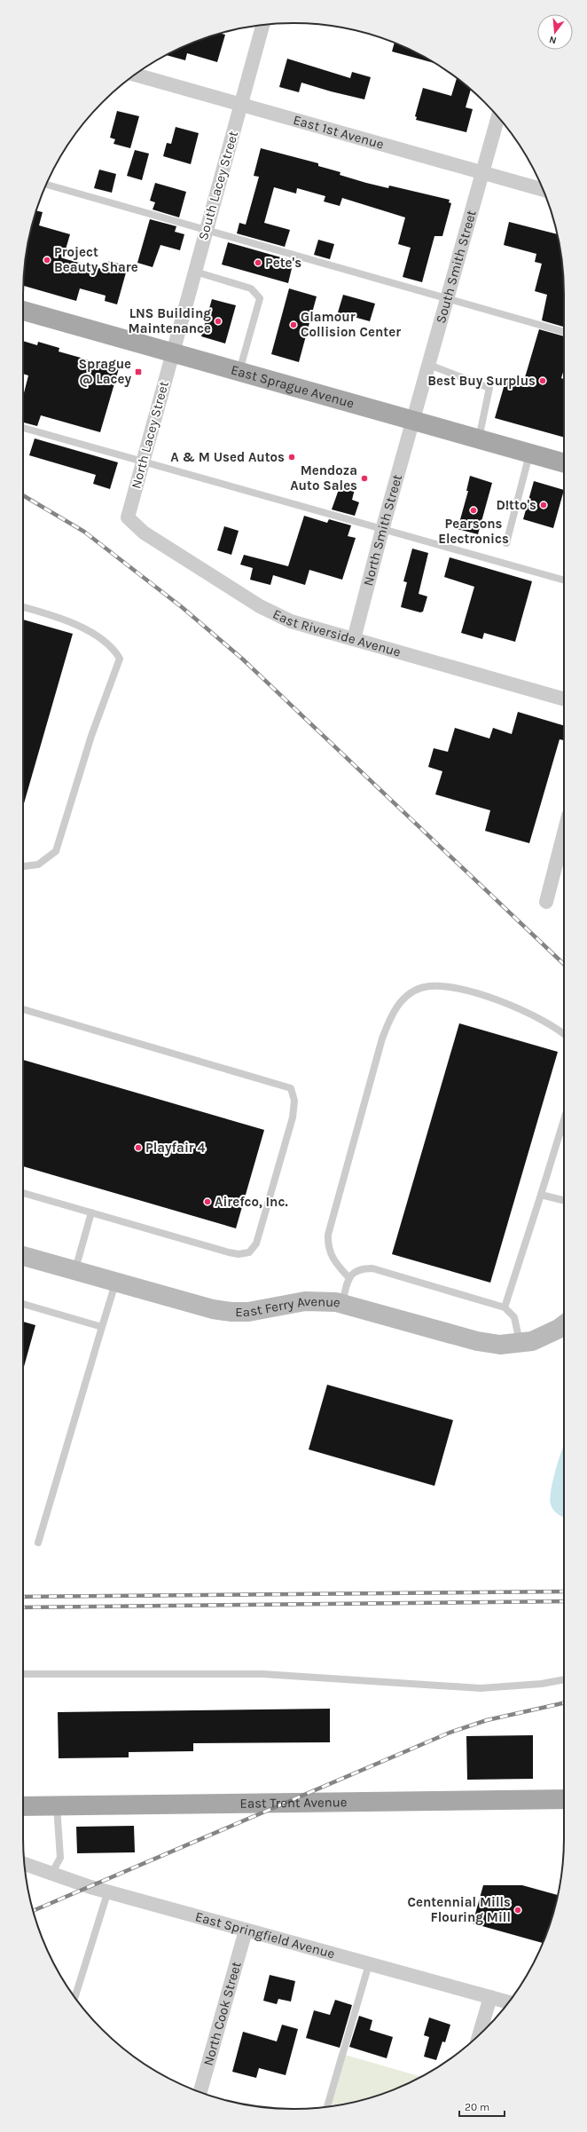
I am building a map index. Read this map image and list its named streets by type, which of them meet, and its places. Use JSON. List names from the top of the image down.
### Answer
{
  "streets": {
    "main road": ["East Sprague Avenue", "East Trent Avenue"],
    "street": [
      "East 1st Avenue",
      "South Lacey Street",
      "South Smith Street",
      "North Lacey Street",
      "North Smith Street",
      "East Riverside Avenue",
      "East Ferry Avenue",
      "East Springfield Avenue",
      "North Cook Street"
    ]
  },
  "crossings": [
    ["East 1st Avenue", "South Lacey Street"],
    ["East 1st Avenue", "South Smith Street"],
    ["South Lacey Street", "East Sprague Avenue"],
    ["South Lacey Street", "North Lacey Street"],
    ["South Smith Street", "East Sprague Avenue"],
    ["South Smith Street", "North Smith Street"],
    ["East Sprague Avenue", "North Lacey Street"],
    ["East Sprague Avenue", "North Smith Street"],
    ["North Lacey Street", "East Riverside Avenue"],
    ["North Smith Street", "East Riverside Avenue"],
    ["East Springfield Avenue", "North Cook Street"]
  ],
  "places": {
    "other": [
      "Project Beauty Share",
      "Pete's",
      "LNS Building Maintenance",
      "Glamour Collision Center",
      "Best Buy Surplus",
      "A & M Used Autos",
      "Mendoza Auto Sales",
      "D!tto's",
      "Pearsons Electronics",
      "Playfair 4",
      "Airefco, Inc.",
      "Centennial Mills Flouring Mill"
    ],
    "transit": ["Sprague @ Lacey"]
  },
  "scale_bar": "20 m",
  "north": "bottom"
}
